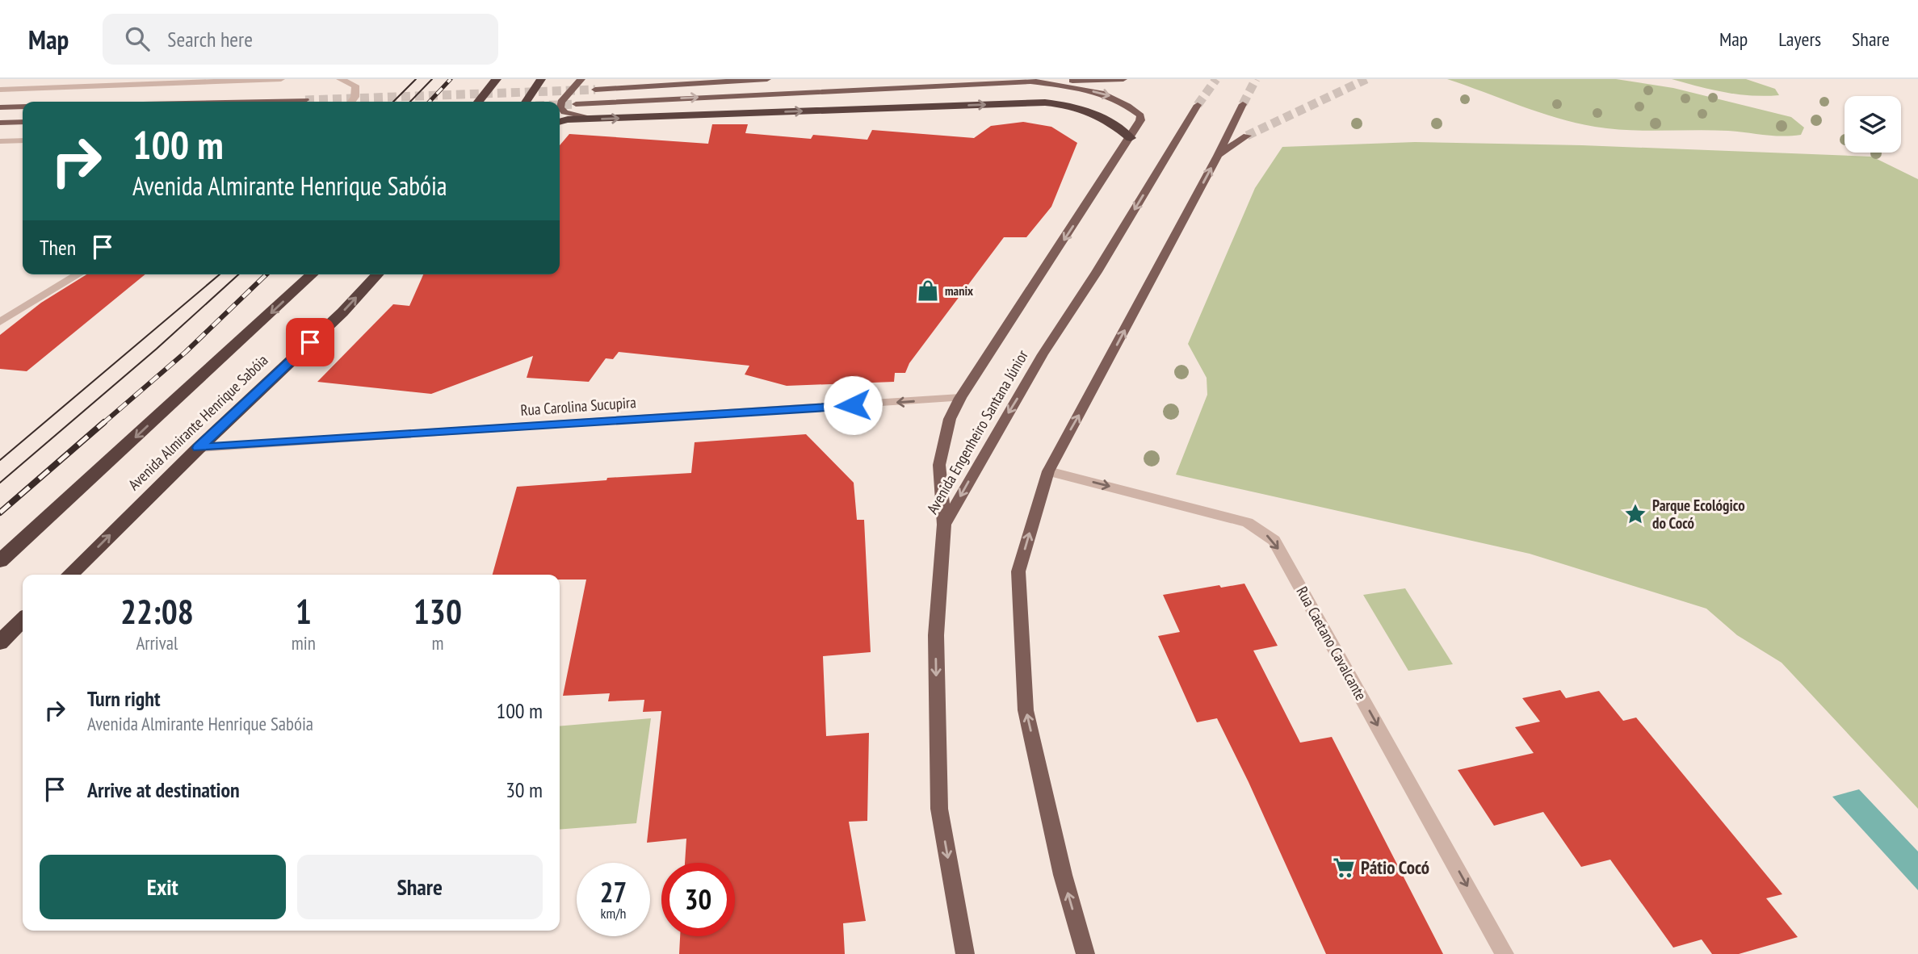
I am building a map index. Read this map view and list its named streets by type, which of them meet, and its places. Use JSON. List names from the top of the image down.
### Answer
{
  "streets": {
    "highway": ["Avenida Almirante Henrique Sabóia"],
    "main road": ["Avenida Engenheiro Santana Júnior"],
    "street": ["Rua Carolina Sucupira", "Rua Caetano Cavalcante"]
  },
  "crossings": [
    ["Rua Carolina Sucupira", "Avenida Almirante Henrique Sabóia"]
  ],
  "one_way": ["Rua Carolina Sucupira", "Rua Caetano Cavalcante"],
  "places": {
    "shop": ["manix"],
    "place": ["Parque Ecológico do Cocó"],
    "supermarket": ["Pátio Cocó"]
  },
  "page": {
    "header": "Map",
    "search": "Search here",
    "nav": ["Map", "Layers", "Share"],
    "turn": ["100 m", "Avenida Almirante Henrique Sabóia"],
    "then": "Then",
    "eta": [
      "22:08",
      "Arrival",
      "1",
      "min",
      "130",
      "m"
    ],
    "list": [
      {
        "name": "Turn right",
        "note": "Avenida Almirante Henrique Sabóia",
        "value": "100 m"
      },
      {
        "name": "Arrive at destination",
        "value": "30 m"
      }
    ],
    "buttons": ["Exit", "Share"],
    "speed": "27 km/h",
    "limit": "30"
  }
}
